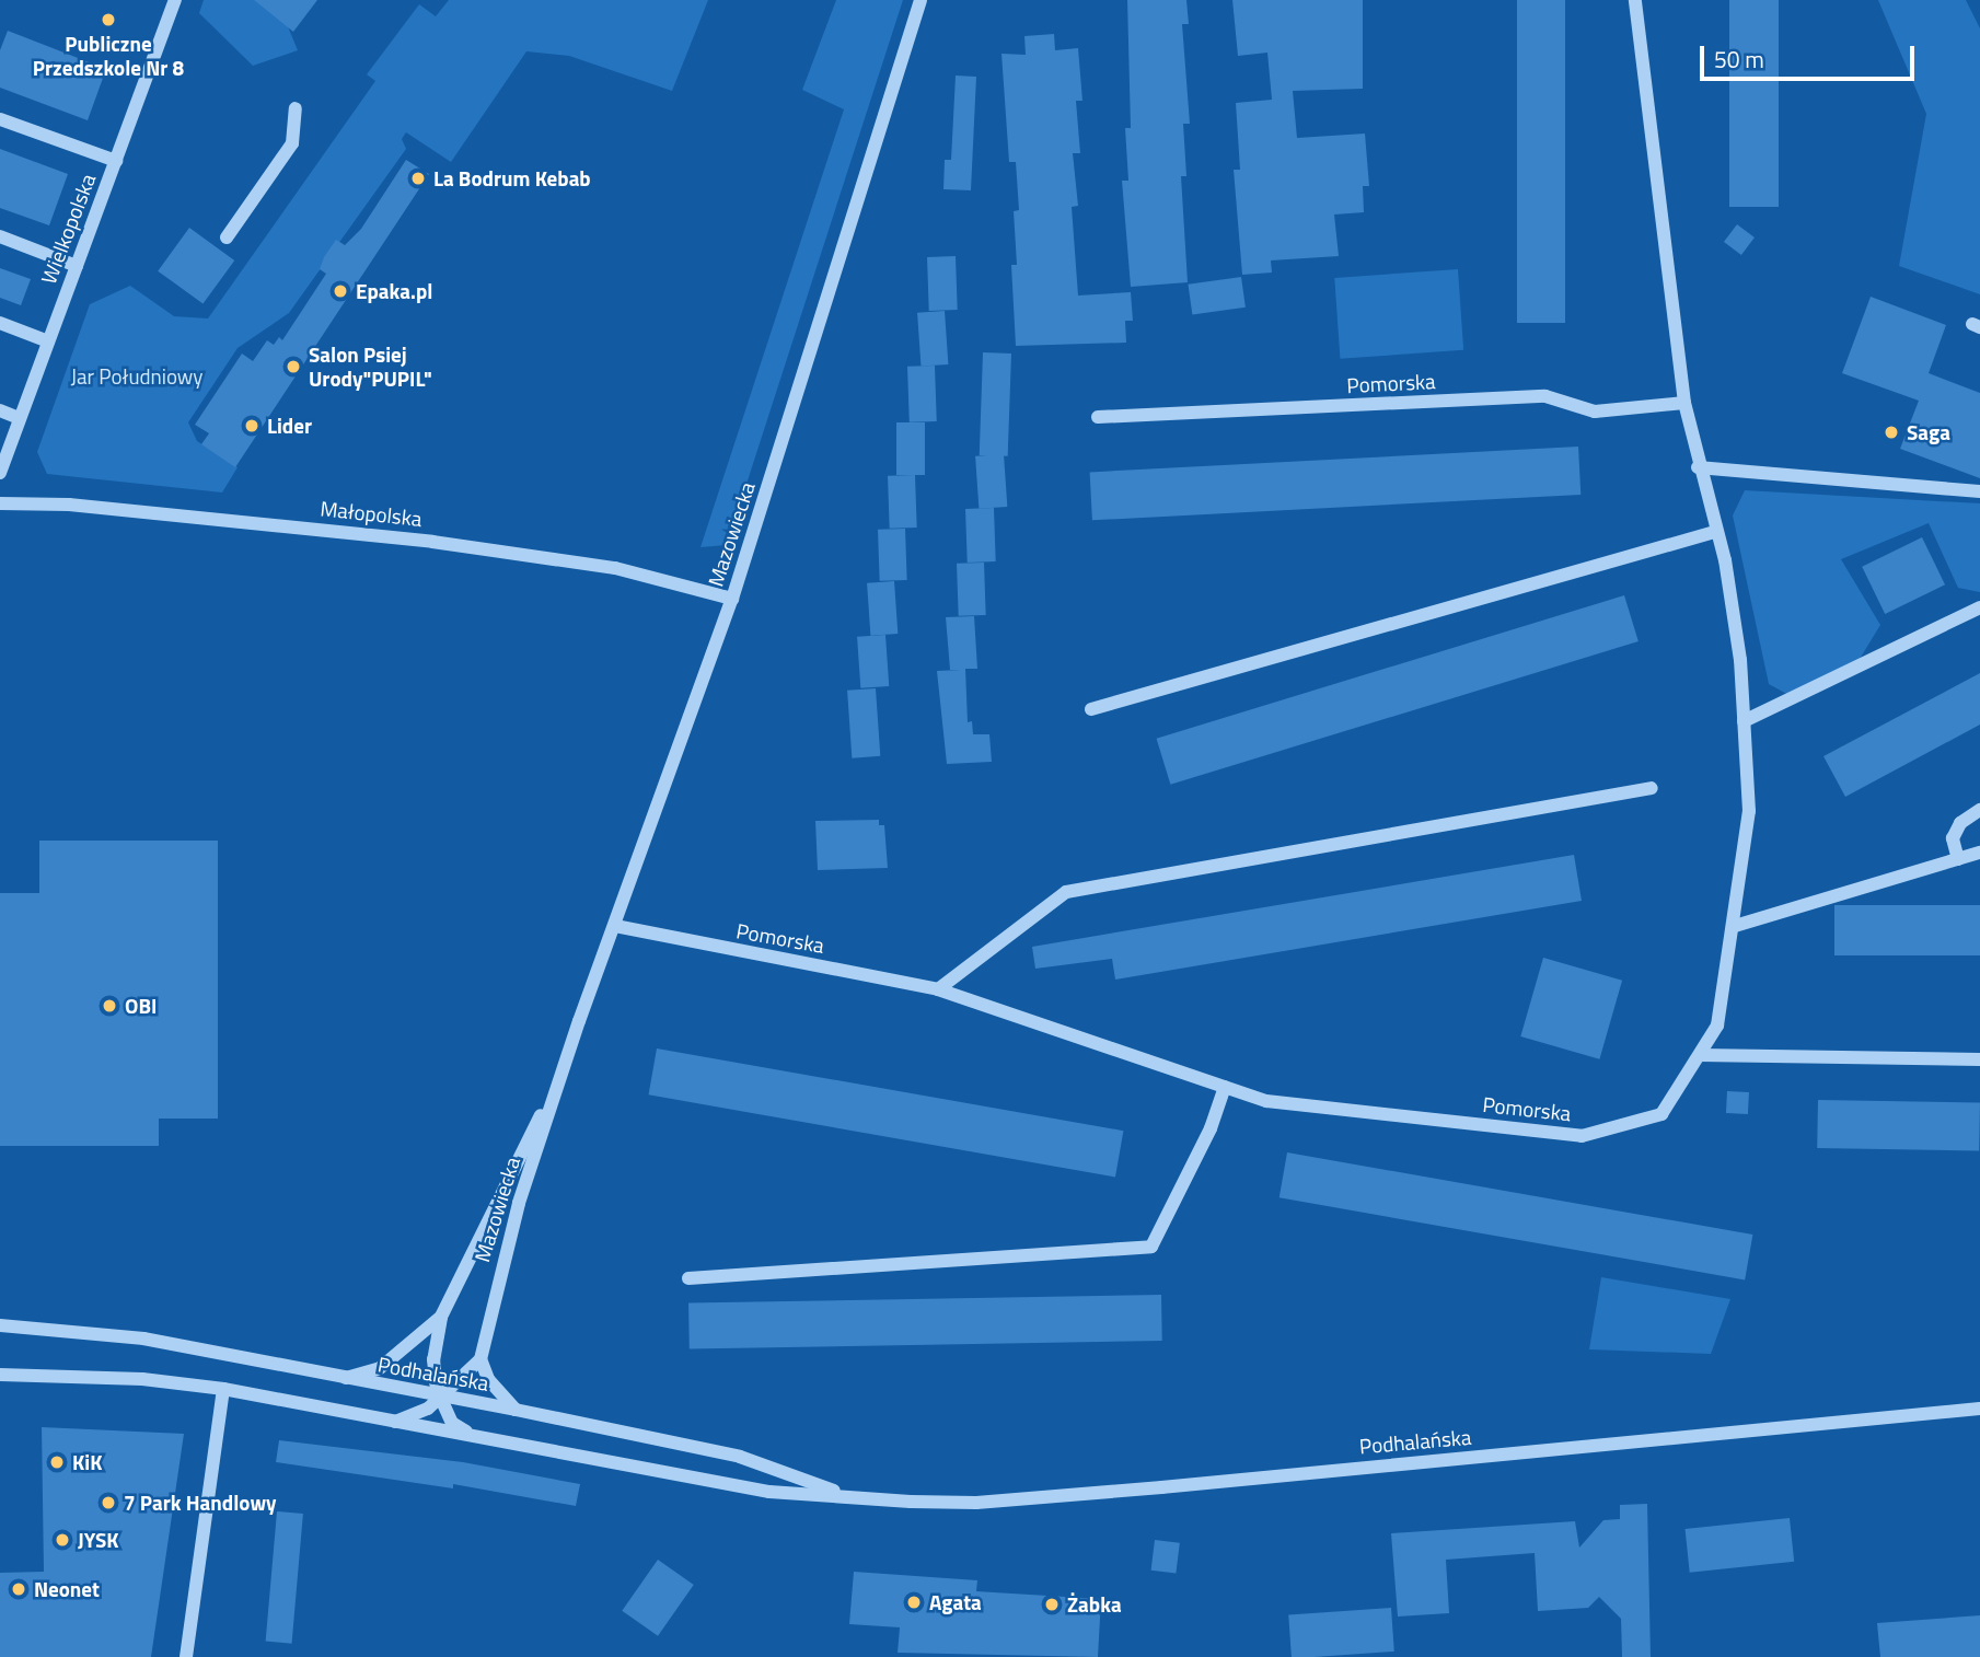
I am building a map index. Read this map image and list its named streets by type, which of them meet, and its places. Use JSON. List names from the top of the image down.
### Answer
{
  "streets": {
    "street": [
      "Wielkopolska",
      "Pomorska",
      "Małopolska",
      "Mazowiecka",
      "Podhalańska"
    ]
  },
  "crossings": [
    ["Pomorska", "Mazowiecka"],
    ["Małopolska", "Mazowiecka"],
    ["Mazowiecka", "Podhalańska"]
  ],
  "parks": ["Jar Południowy"],
  "places": [
    "Publiczne Przedszkole Nr 8",
    "La Bodrum Kebab",
    "Epaka.pl",
    "Salon Psiej Urody\"PUPIL\"",
    "Lider",
    "Saga",
    "OBI",
    "KiK",
    "7 Park Handlowy",
    "JYSK",
    "Neonet",
    "Agata",
    "Żabka"
  ],
  "scale_bar": "50 m"
}
